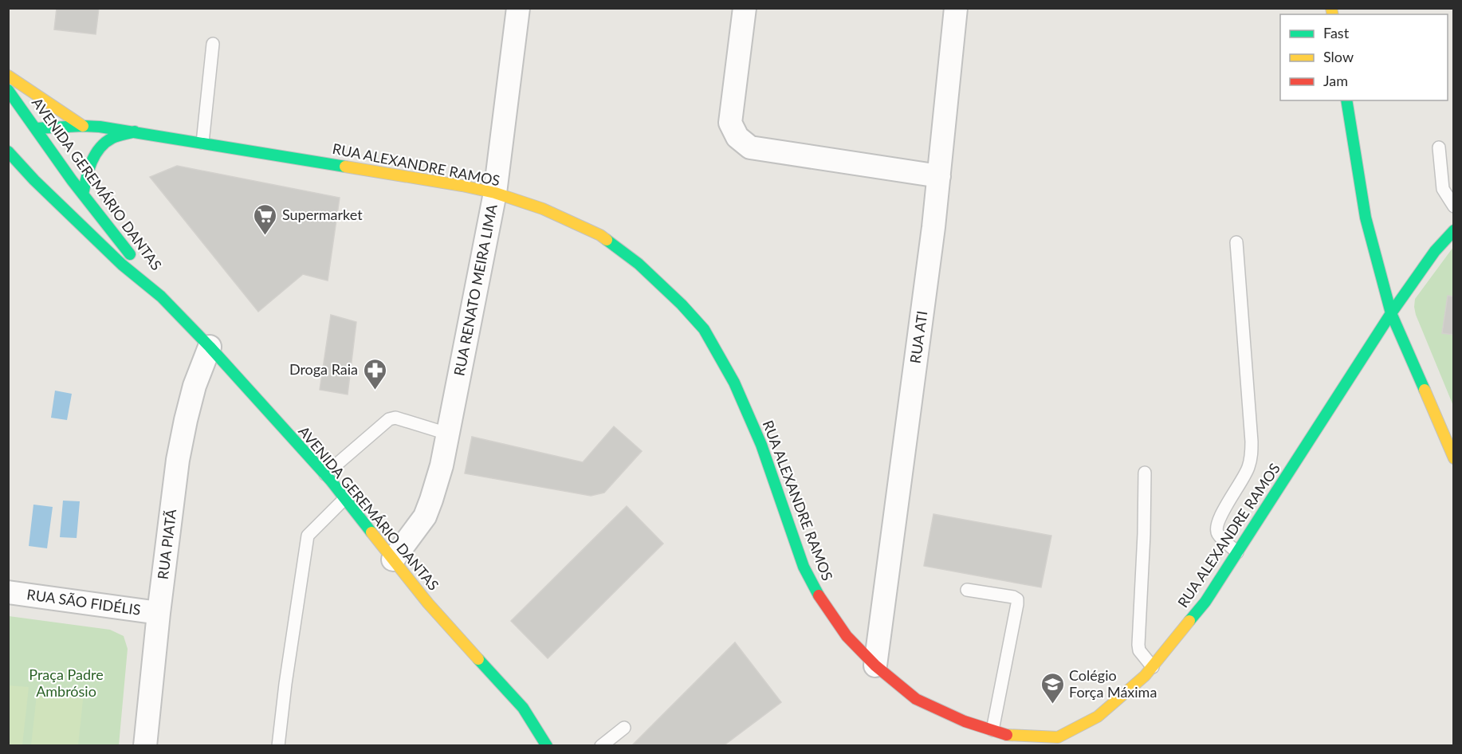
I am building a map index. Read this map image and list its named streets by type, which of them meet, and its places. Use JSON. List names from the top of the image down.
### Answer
{
  "streets": {
    "street": [
      "RUA ALEXANDRE RAMOS",
      "AVENIDA GEREMÁRIO DANTAS",
      "RUA RENATO MEIRA LIMA",
      "RUA ATI",
      "RUA PIATÃ",
      "RUA SÃO FIDÉLIS"
    ]
  },
  "crossings": [
    ["RUA ALEXANDRE RAMOS", "AVENIDA GEREMÁRIO DANTAS"],
    ["RUA ALEXANDRE RAMOS", "RUA RENATO MEIRA LIMA"],
    ["RUA ALEXANDRE RAMOS", "RUA ATI"],
    ["AVENIDA GEREMÁRIO DANTAS", "RUA RENATO MEIRA LIMA"],
    ["AVENIDA GEREMÁRIO DANTAS", "RUA PIATÃ"],
    ["RUA PIATÃ", "RUA SÃO FIDÉLIS"]
  ],
  "parks": ["Praça Padre Ambrósio"],
  "places": {
    "supermarket": ["Supermarket"],
    "pharmacy": ["Droga Raia"],
    "school or university": ["Colégio Força Máxima"]
  },
  "legend": ["Fast", "Slow", "Jam"]
}
